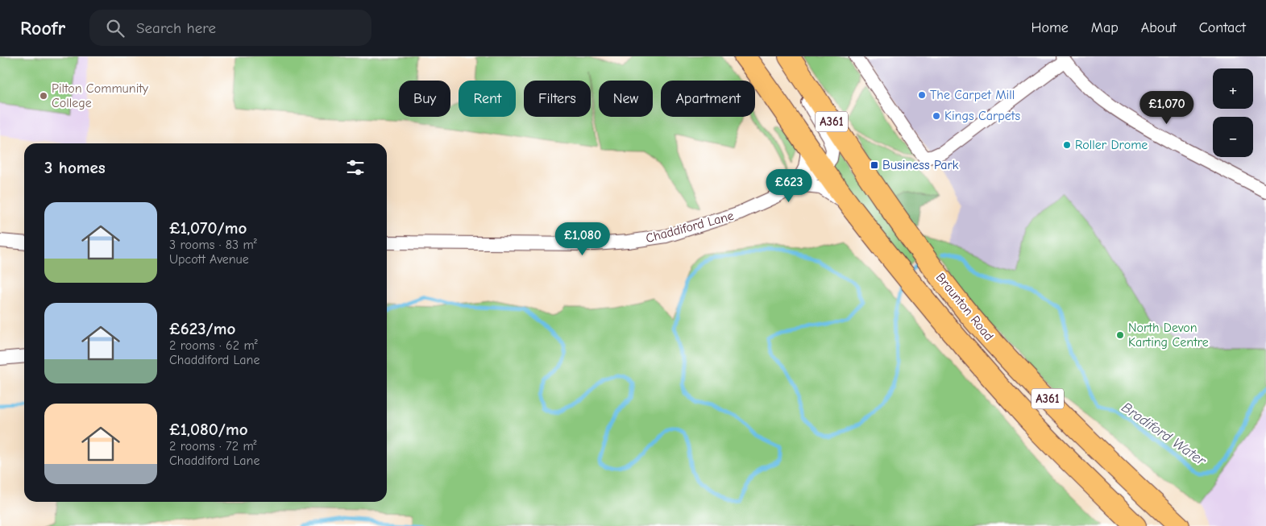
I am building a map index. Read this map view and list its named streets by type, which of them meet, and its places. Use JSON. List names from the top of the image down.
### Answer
{
  "streets": {
    "main road": ["A361", "Braunton Road"],
    "street": ["Chaddiford Lane"]
  },
  "crossings": [
    ["Chaddiford Lane", "Braunton Road"]
  ],
  "water": ["Bradiford Water"],
  "places": {
    "other": [
      "The Carpet Mill",
      "Pilton Community College",
      "Kings Carpets",
      "Roller Drome",
      "North Devon Karting Centre"
    ],
    "transit": ["Business Park"]
  },
  "page": {
    "header": "Roofr",
    "search": "Search here",
    "nav": [
      "Home",
      "Map",
      "About",
      "Contact"
    ],
    "map_buttons": ["+", "−"],
    "chip": [
      "Buy",
      "Rent",
      "Filters",
      "New",
      "Apartment"
    ],
    "price": ["£1,070", "£623", "£1,080"],
    "heading": "3 homes",
    "list": [
      {
        "name": "£1,070/mo",
        "note": "3 rooms · 83 m² · Upcott Avenue"
      },
      {
        "name": "£623/mo",
        "note": "2 rooms · 62 m² · Chaddiford Lane"
      },
      {
        "name": "£1,080/mo",
        "note": "2 rooms · 72 m² · Chaddiford Lane"
      }
    ]
  }
}
